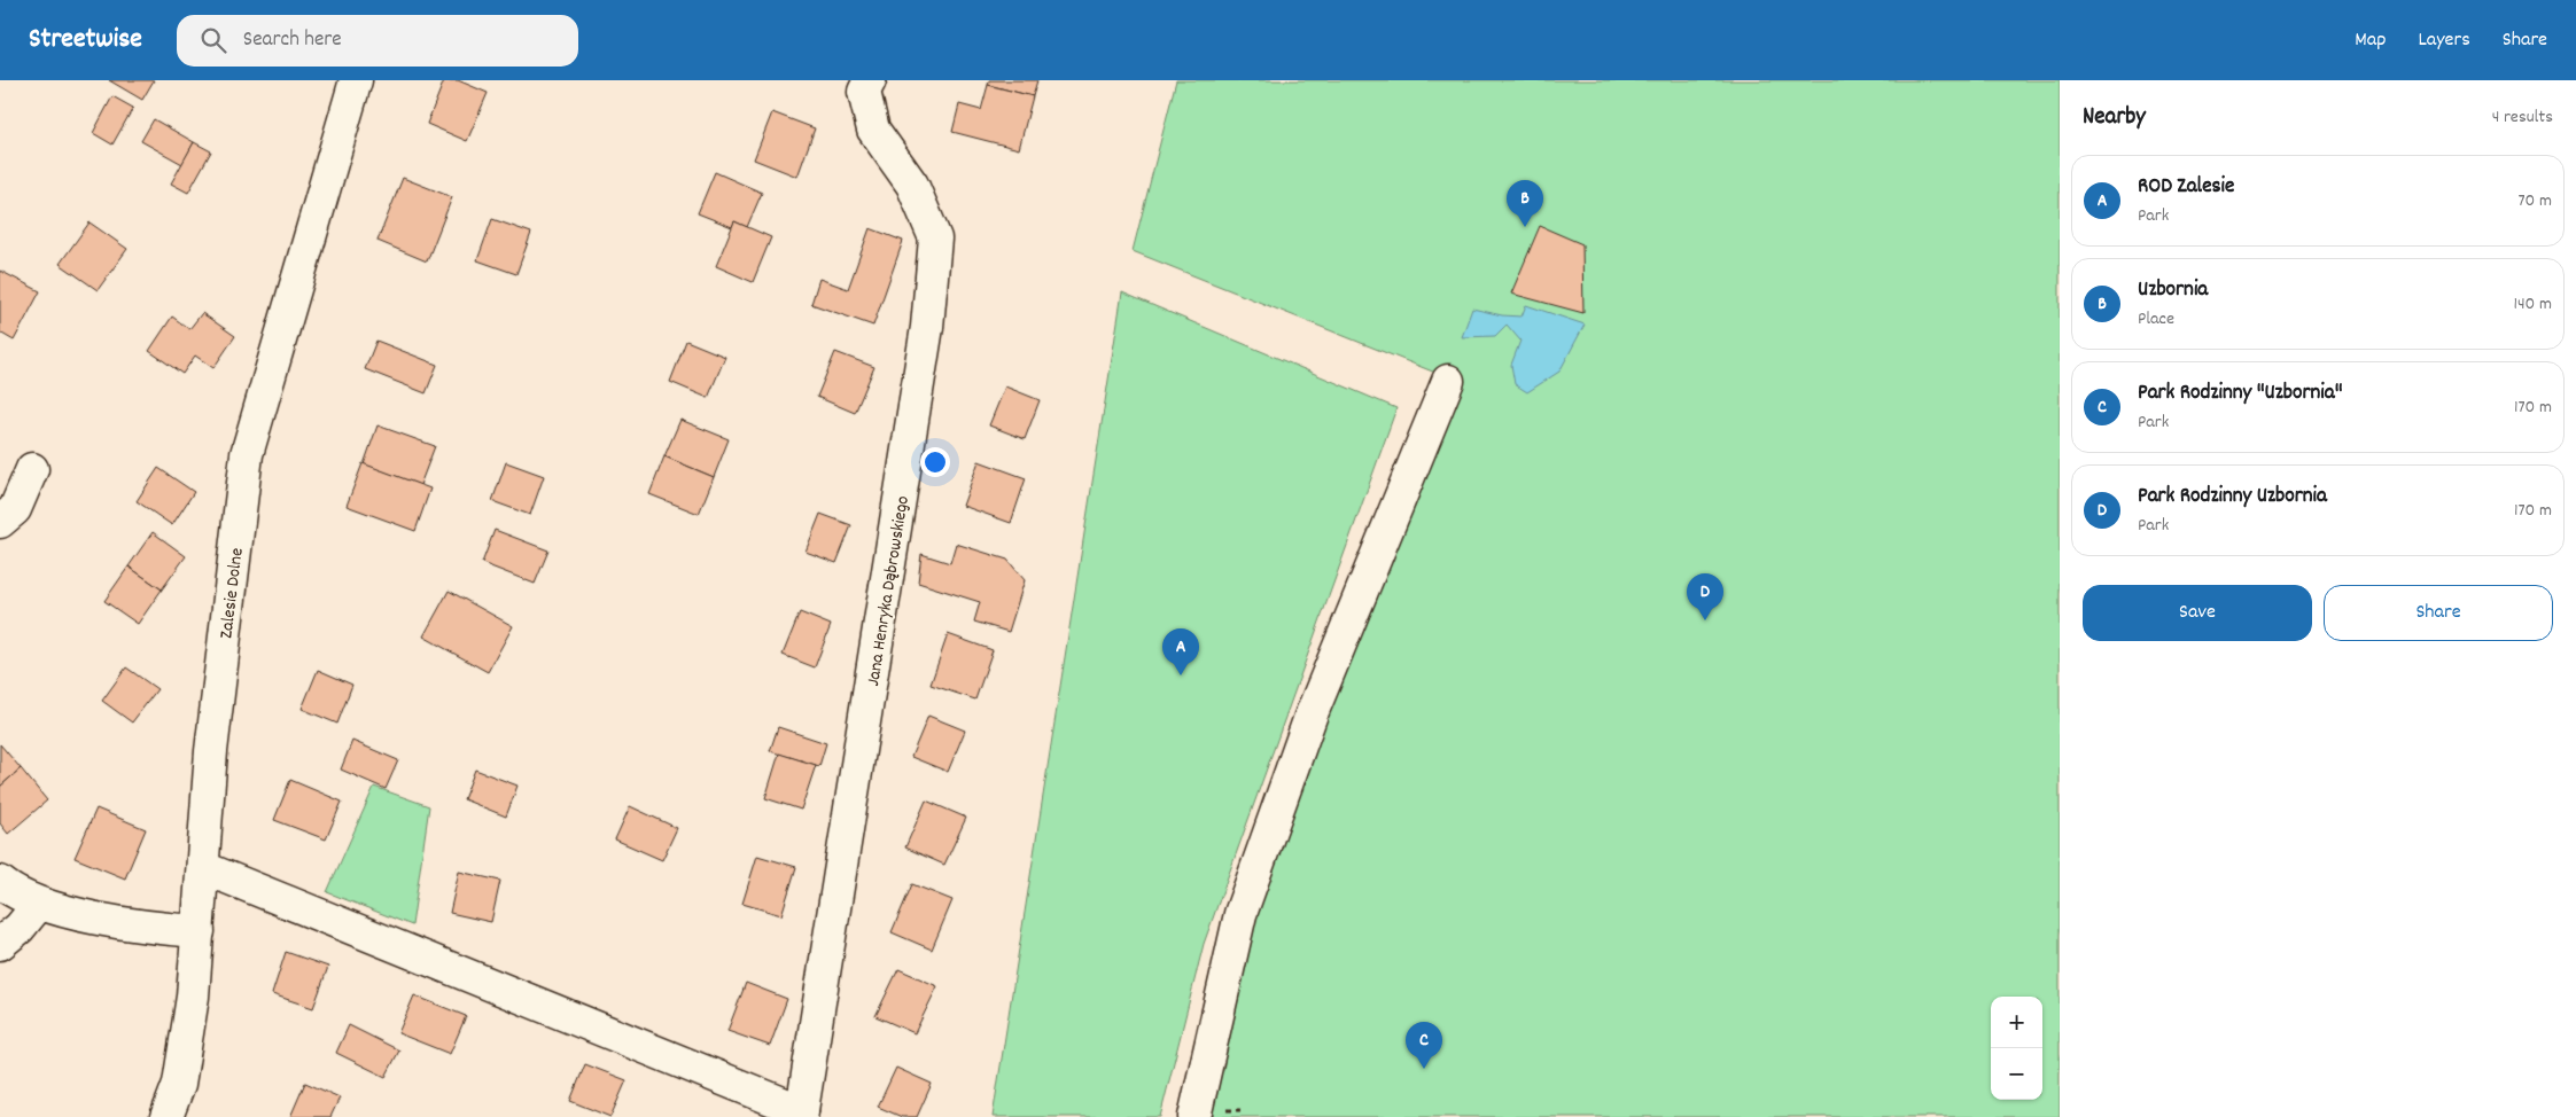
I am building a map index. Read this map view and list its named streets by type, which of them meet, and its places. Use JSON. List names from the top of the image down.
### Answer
{
  "streets": {
    "street": ["Jana Henryka Dąbrowskiego", "Zalesie Dolne"]
  },
  "page": {
    "header": "Streetwise",
    "search": "Search here",
    "nav": ["Map", "Layers", "Share"],
    "heading": ["Nearby", "4 results"],
    "list": [
      {
        "mark": "A",
        "name": "ROD Zalesie",
        "note": "Park",
        "value": "70 m"
      },
      {
        "mark": "B",
        "name": "Uzbornia",
        "note": "Place",
        "value": "140 m"
      },
      {
        "mark": "C",
        "name": "Park Rodzinny \"Uzbornia\"",
        "note": "Park",
        "value": "170 m"
      },
      {
        "mark": "D",
        "name": "Park Rodzinny Uzbornia",
        "note": "Park",
        "value": "170 m"
      }
    ],
    "pins": [
      "B",
      "D",
      "A",
      "C"
    ],
    "buttons": ["Save", "Share"],
    "map_buttons": ["+", "−"]
  }
}
